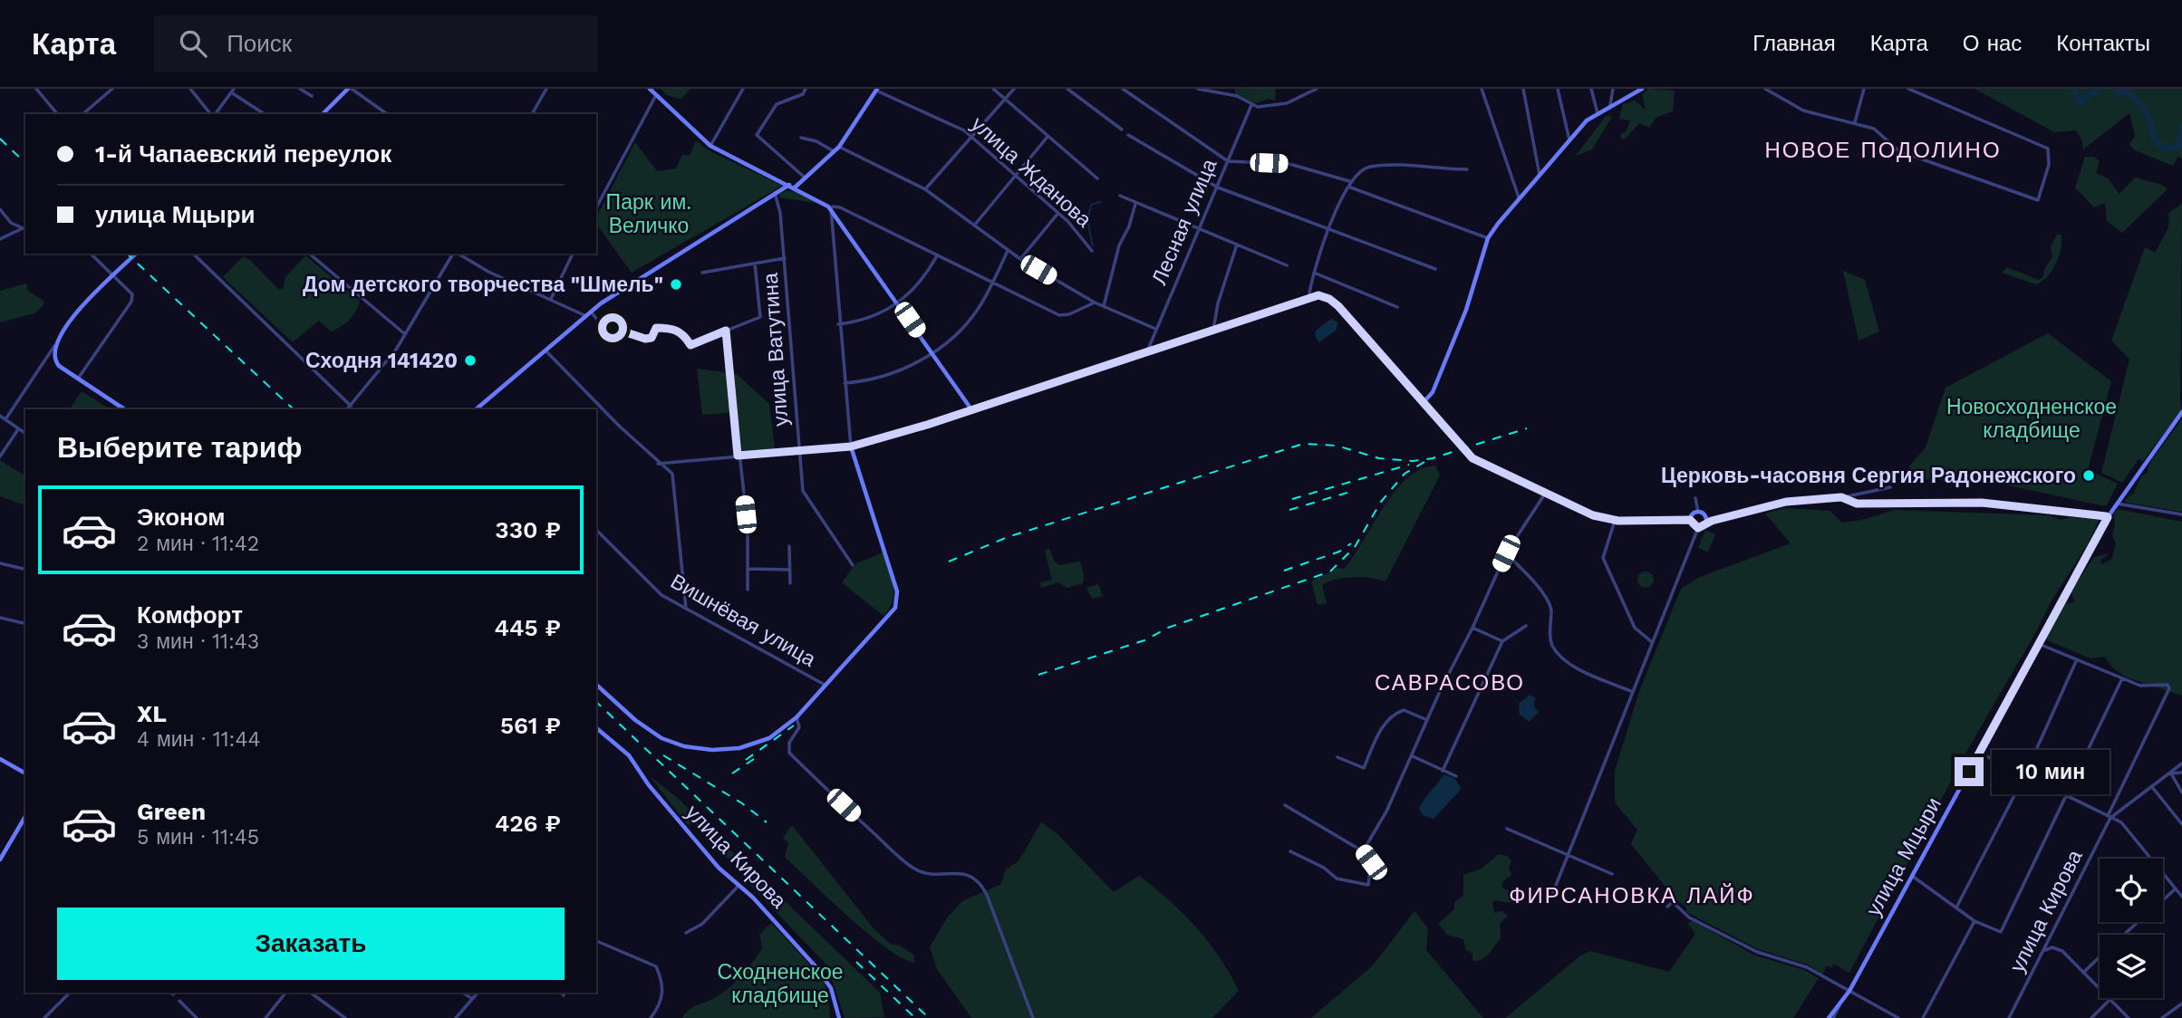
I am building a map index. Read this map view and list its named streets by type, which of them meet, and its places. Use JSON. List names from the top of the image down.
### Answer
{
  "streets": {
    "street": [
      "улица Жданова",
      "Лесная улица",
      "улица Ватутина",
      "Вишнёвая улица",
      "улица Кирова",
      "улица Мцыри"
    ]
  },
  "districts": ["НОВОЕ ПОДОЛИНО", "САВРАСОВО", "ФИРСАНОВКА ЛАЙФ"],
  "parks": ["Парк им. Величко", "Новосходненское кладбище", "Сходненское кладбище"],
  "places": ["Дом детского творчества \"Шмель\"", "Сходня 141420", "Церковь-часовня Сергия Радонежского"],
  "page": {
    "header": "Карта",
    "search": "Поиск",
    "nav": [
      "Главная",
      "Карта",
      "О нас",
      "Контакты"
    ],
    "banner": ["1-й Чапаевский переулок", "улица Мцыри"],
    "heading": "Выберите тариф",
    "list": [
      {
        "name": "Эконом",
        "note": "2 мин · 11:42",
        "value": "330 ₽"
      },
      {
        "name": "Комфорт",
        "note": "3 мин · 11:43",
        "value": "445 ₽"
      },
      {
        "name": "XL",
        "note": "4 мин · 11:44",
        "value": "561 ₽"
      },
      {
        "name": "Green",
        "note": "5 мин · 11:45",
        "value": "426 ₽"
      }
    ],
    "bubble": "10 мин",
    "buttons": "Заказать"
  }
}
